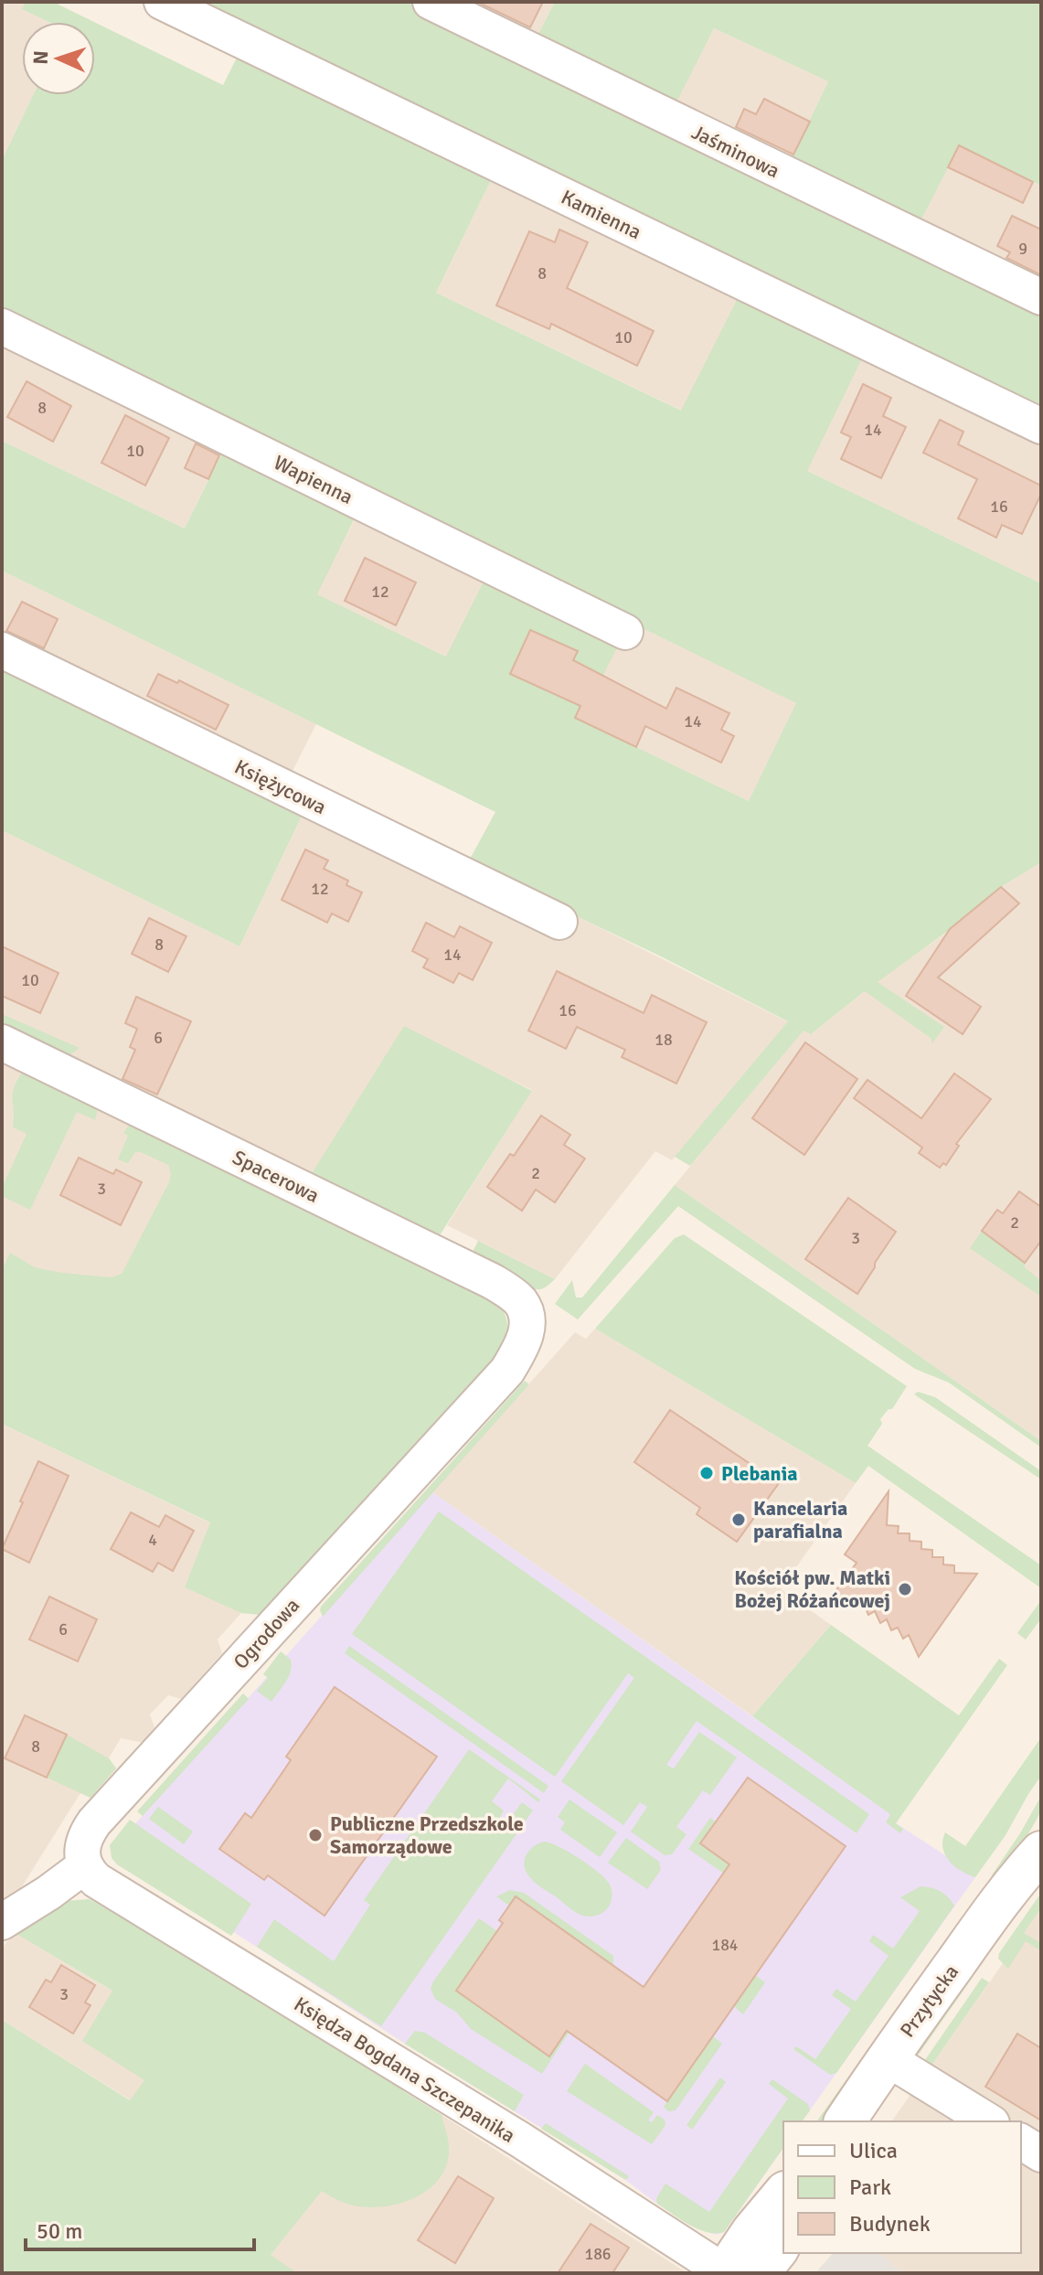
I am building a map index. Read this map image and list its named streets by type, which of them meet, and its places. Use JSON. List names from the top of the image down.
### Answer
{
  "streets": {
    "main road": ["Przytycka"],
    "street": [
      "Jaśminowa",
      "Kamienna",
      "Wapienna",
      "Księżycowa",
      "Spacerowa",
      "Ogrodowa",
      "Księdza Bogdana Szczepanika"
    ]
  },
  "crossings": [
    ["Spacerowa", "Ogrodowa"],
    ["Ogrodowa", "Księdza Bogdana Szczepanika"]
  ],
  "places": [
    "Plebania",
    "Kancelaria parafialna",
    "Kościół pw. Matki Bożej Różańcowej",
    "Publiczne Przedszkole Samorządowe"
  ],
  "house_numbers": [
    "9",
    "8",
    "10",
    "8",
    "14",
    "10",
    "16",
    "12",
    "14",
    "12",
    "8",
    "14",
    "10",
    "16",
    "6",
    "18",
    "2",
    "3",
    "2",
    "3",
    "4",
    "6",
    "8",
    "184",
    "3",
    "186"
  ],
  "legend": ["Ulica", "Park", "Budynek"],
  "scale_bar": "50 m",
  "north": "left"
}
